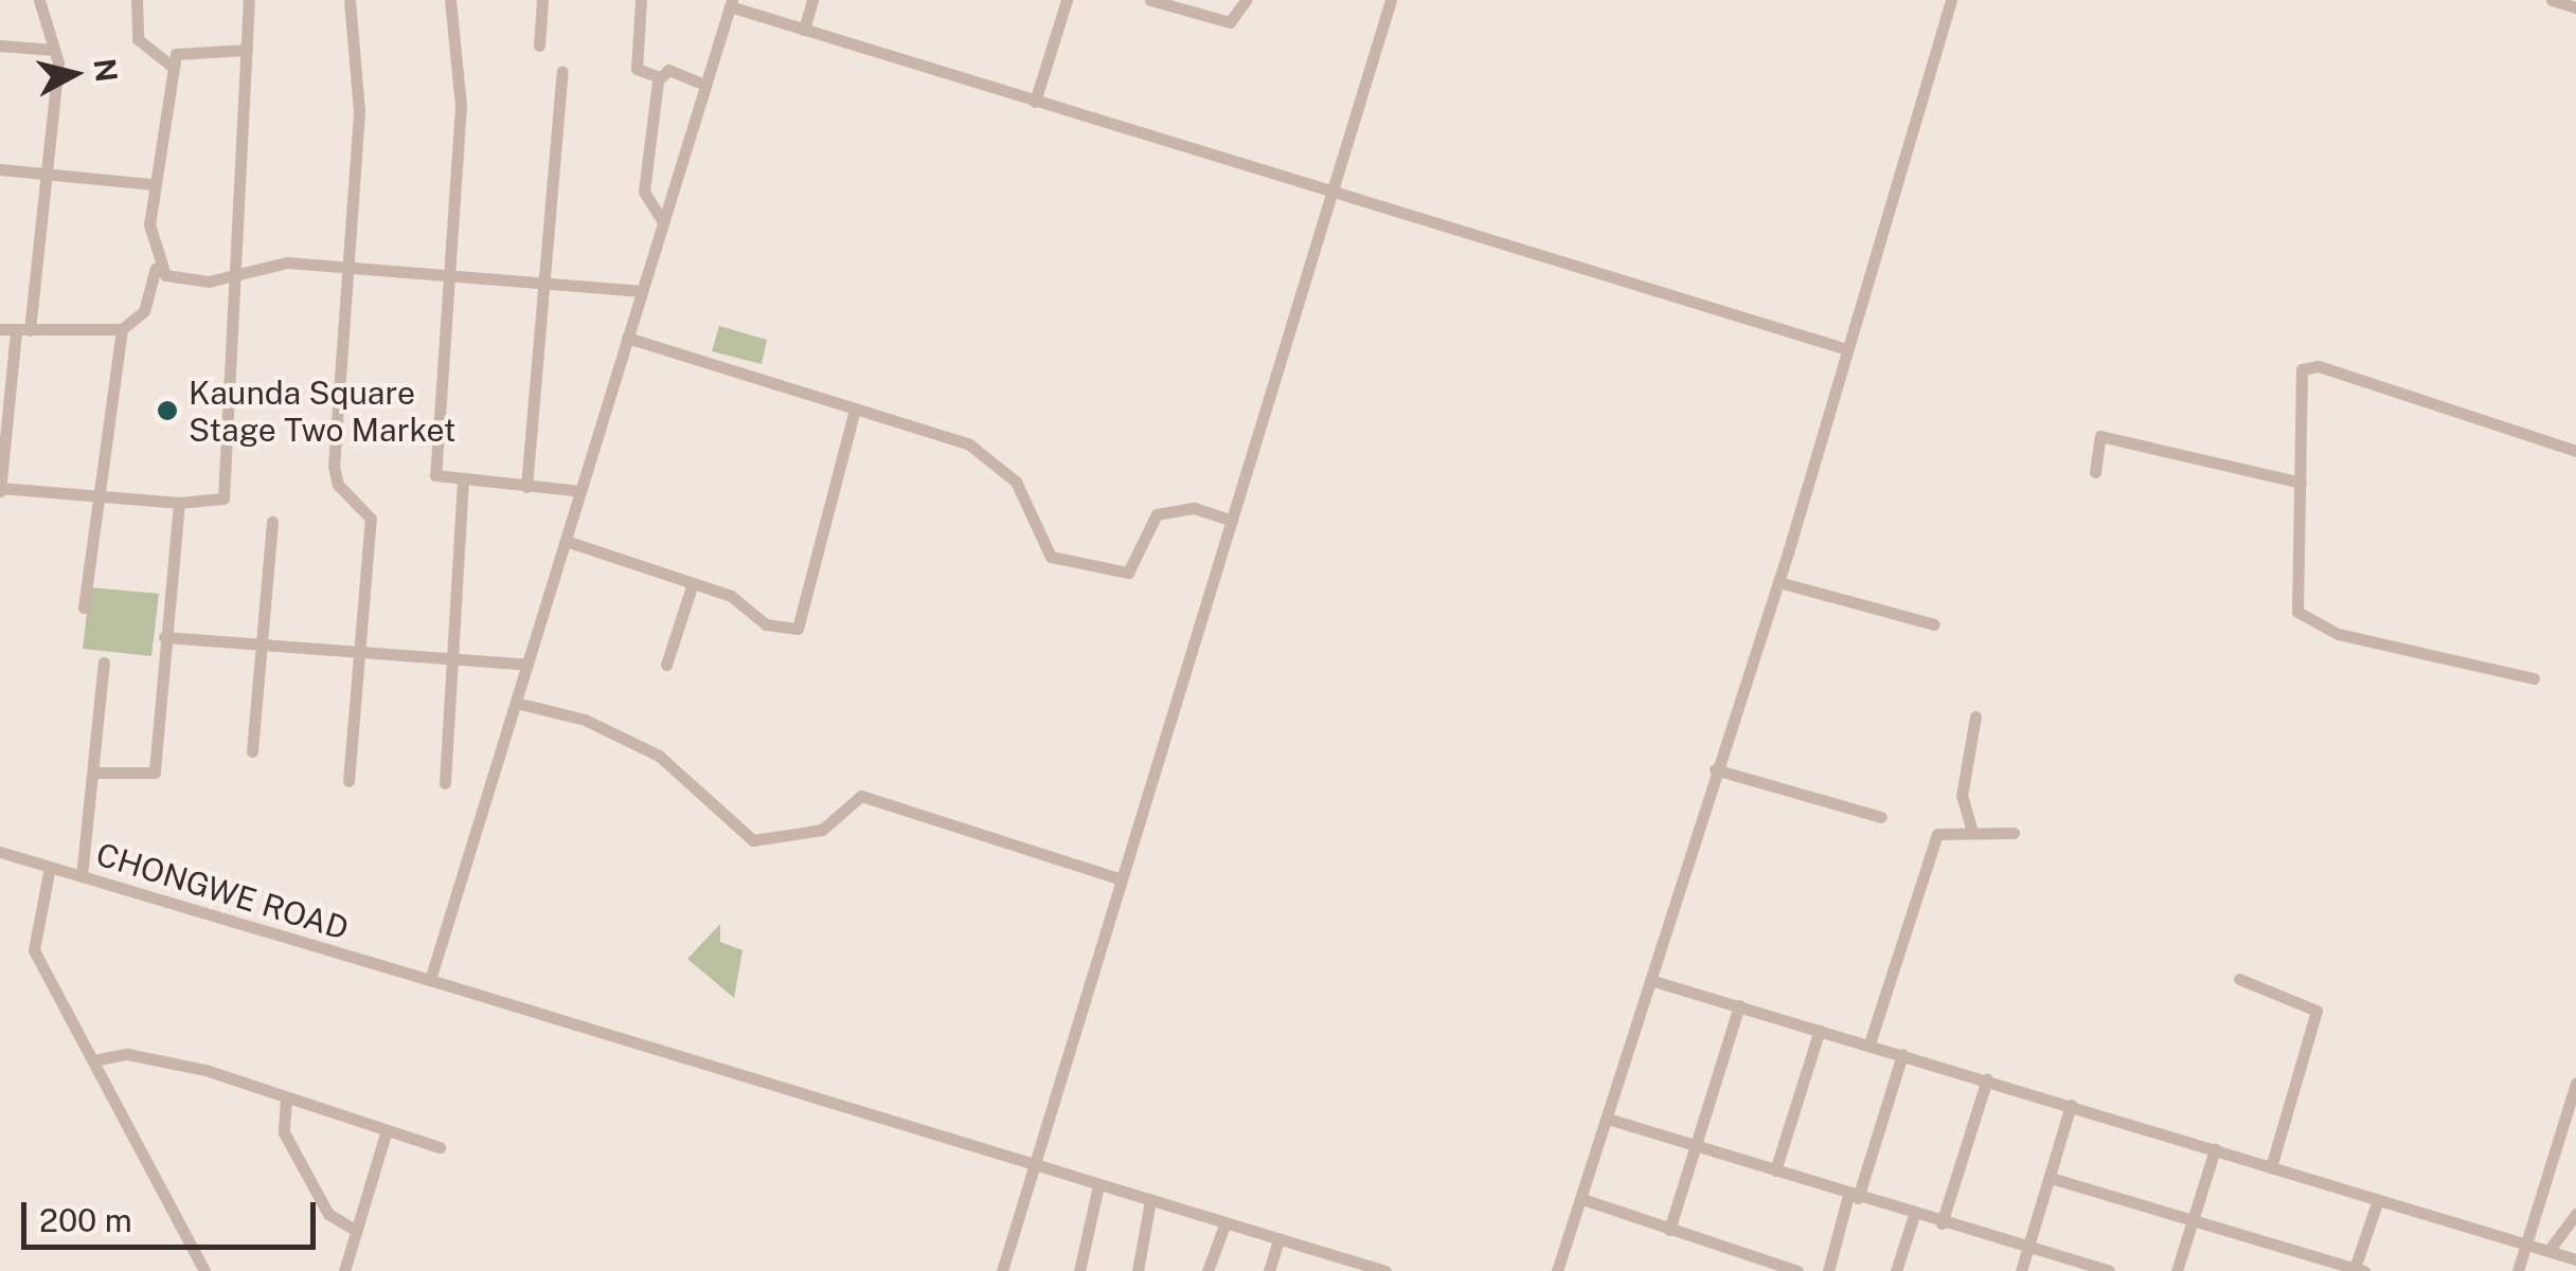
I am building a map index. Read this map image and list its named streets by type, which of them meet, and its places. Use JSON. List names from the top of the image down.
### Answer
{
  "streets": {
    "street": ["CHONGWE ROAD"]
  },
  "places": ["Kaunda Square Stage Two Market"],
  "scale_bar": "200 m",
  "north": "right"
}
